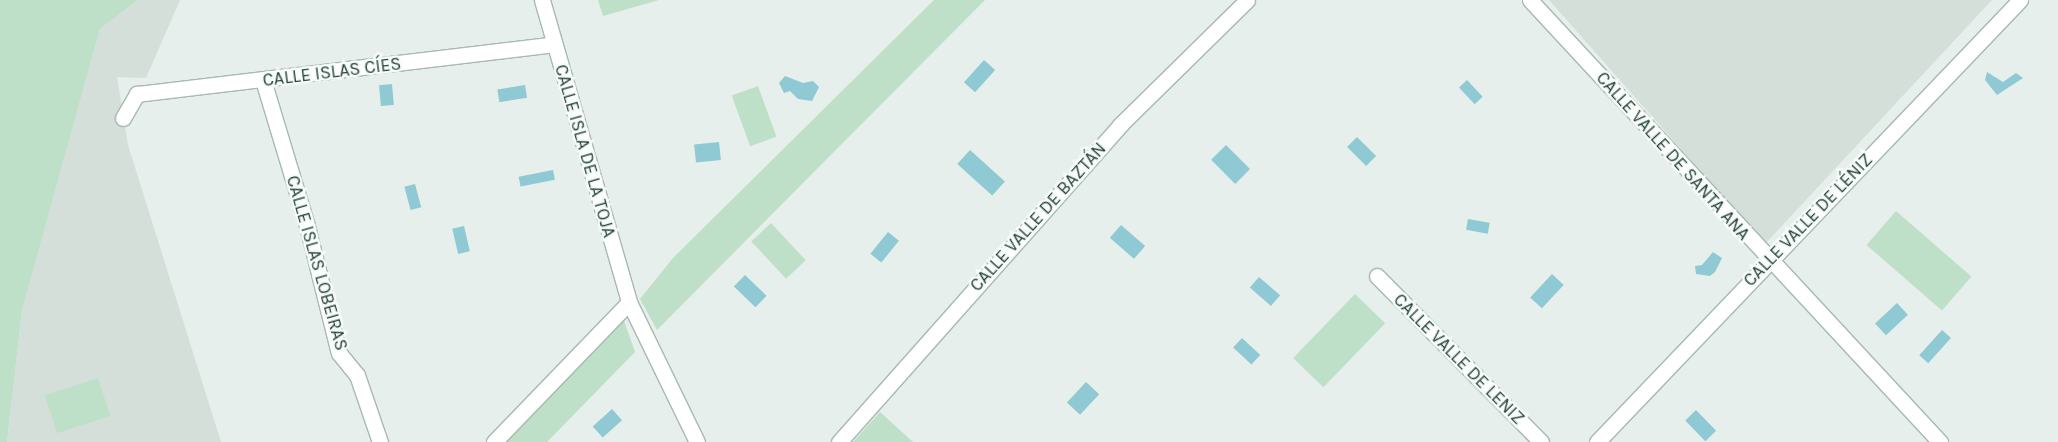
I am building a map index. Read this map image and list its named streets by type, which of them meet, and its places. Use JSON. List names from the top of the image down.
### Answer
{
  "streets": {
    "street": [
      "CALLE ISLAS CÍES",
      "CALLE ISLA DE LA TOJA",
      "CALLE VALLE DE SANTA ANA",
      "CALLE VALLE DE BAZTÁN",
      "CALLE VALLE DE LÉNIZ",
      "CALLE ISLAS LOBEIRAS",
      "CALLE VALLE DE LENIZ"
    ]
  },
  "crossings": [
    ["CALLE ISLAS CÍES", "CALLE ISLA DE LA TOJA"],
    ["CALLE ISLAS CÍES", "CALLE ISLAS LOBEIRAS"],
    ["CALLE VALLE DE SANTA ANA", "CALLE VALLE DE LÉNIZ"]
  ]
}
